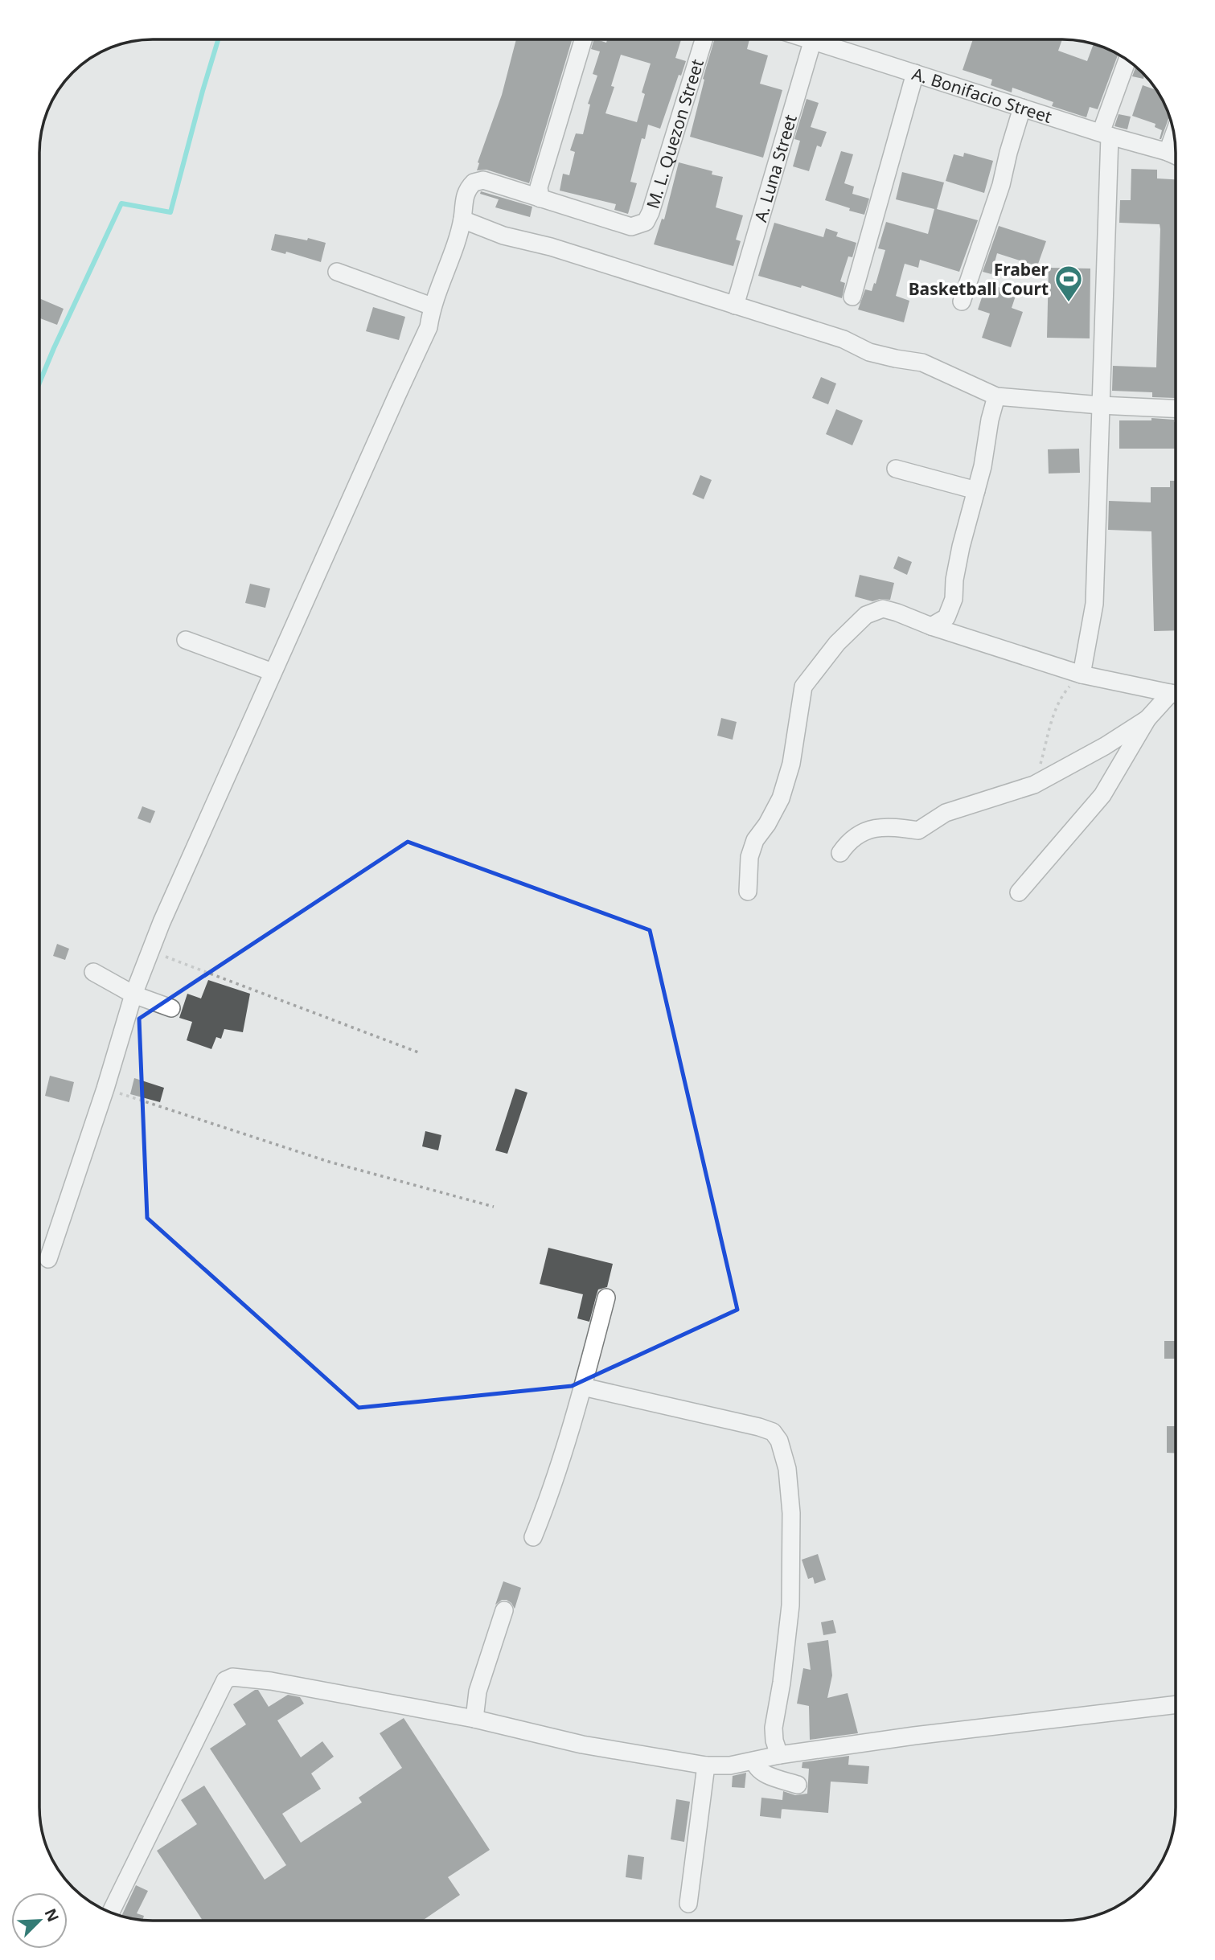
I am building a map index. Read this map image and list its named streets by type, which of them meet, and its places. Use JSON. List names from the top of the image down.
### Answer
{
  "streets": {
    "street": ["A. Bonifacio Street", "M. L. Quezon Street", "A. Luna Street"]
  },
  "places": {
    "sports": ["Fraber Basketball Court"]
  },
  "north": "top right"
}
